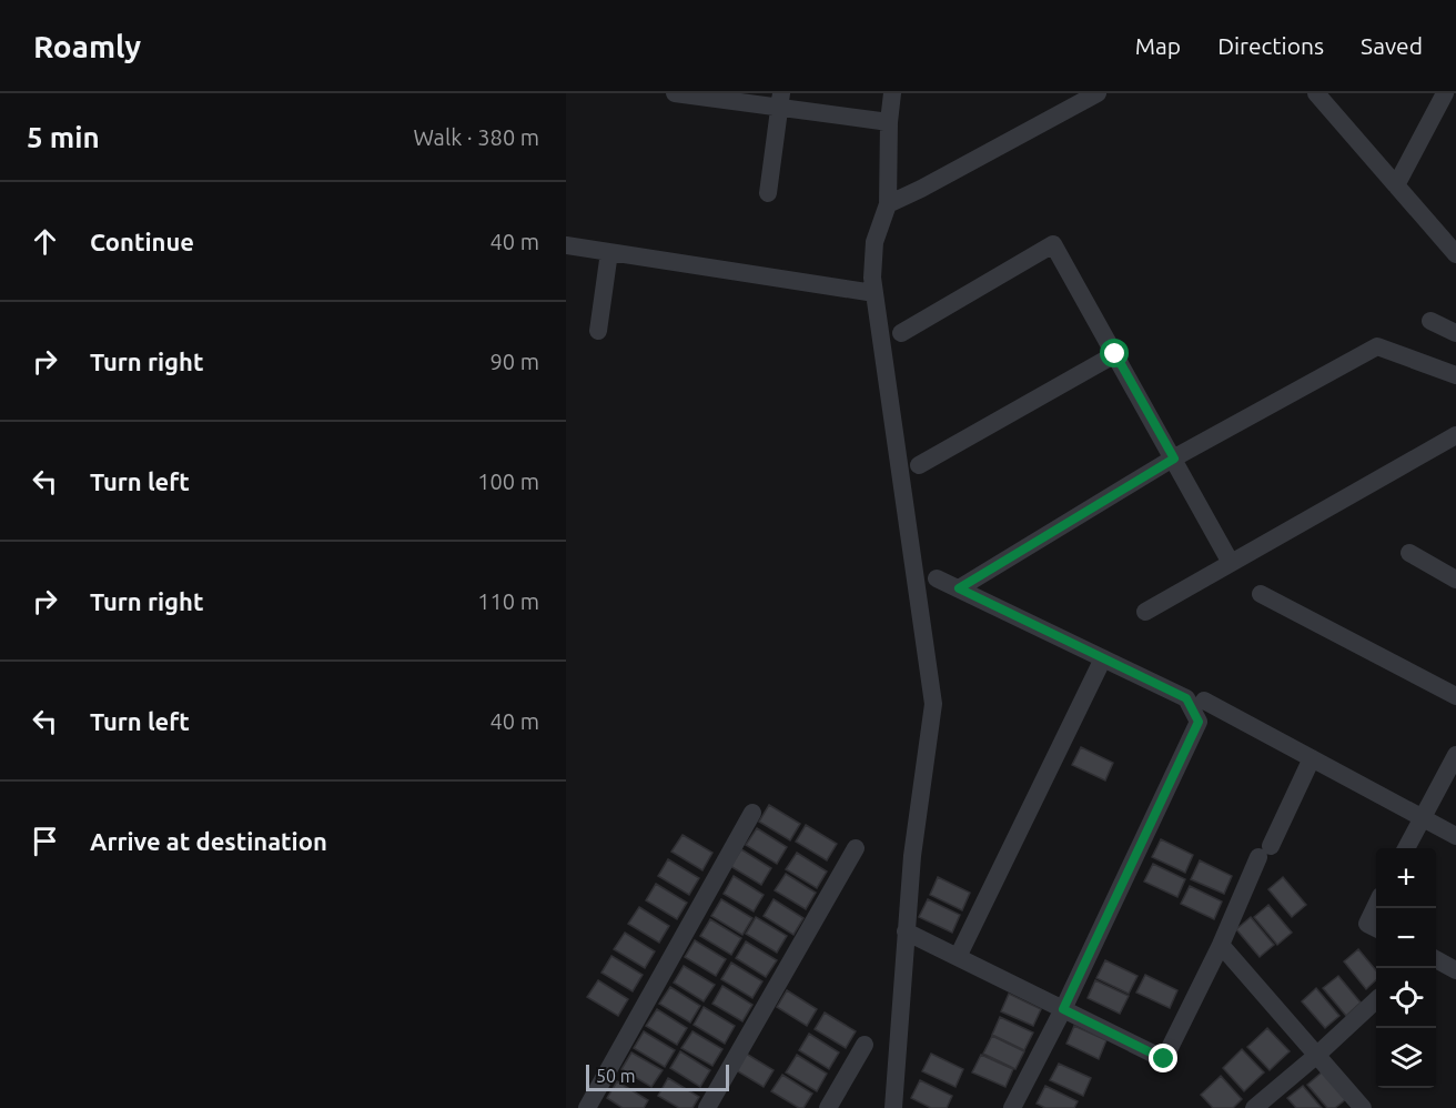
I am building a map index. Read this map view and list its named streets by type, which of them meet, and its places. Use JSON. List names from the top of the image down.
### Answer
{
  "scale_bar": "50 m",
  "page": {
    "header": "Roamly",
    "nav": ["Map", "Directions", "Saved"],
    "heading": ["5 min", "Walk · 380 m"],
    "list": [
      ["Continue", "40 m"],
      ["Turn right", "90 m"],
      ["Turn left", "100 m"],
      ["Turn right", "110 m"],
      ["Turn left", "40 m"],
      "Arrive at destination"
    ],
    "map_buttons": ["+", "−"],
    "scale": "50 m"
  }
}
